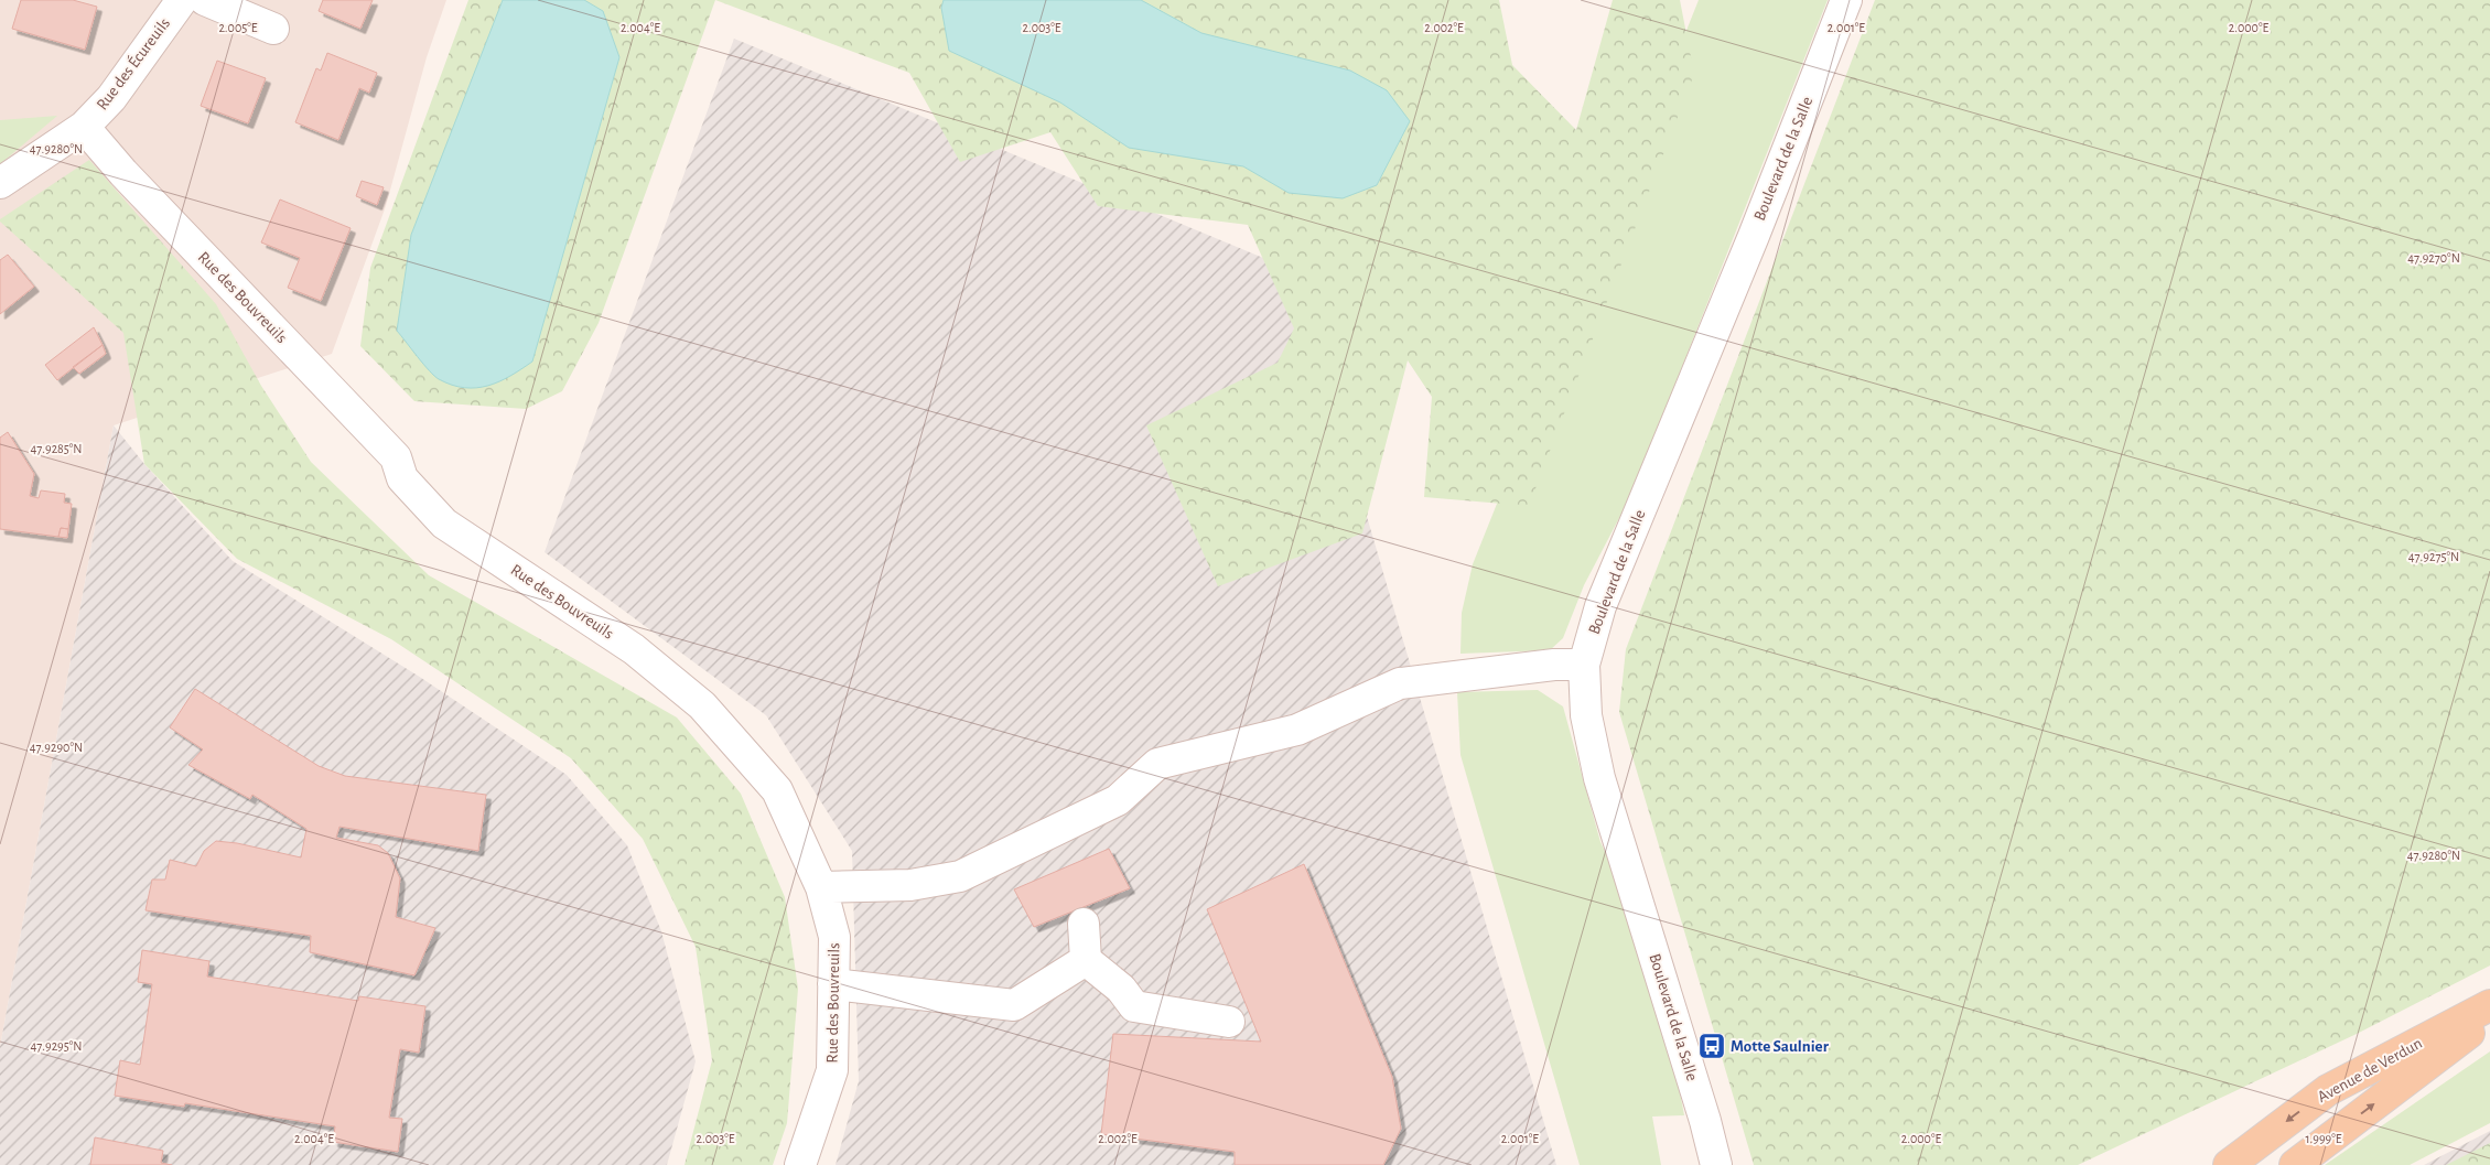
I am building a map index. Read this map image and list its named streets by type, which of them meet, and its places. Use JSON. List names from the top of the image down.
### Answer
{
  "streets": {
    "main road": ["Avenue de Verdun"],
    "street": ["Rue des Écureuils", "Boulevard de la Salle", "Rue des Bouvreuils"]
  },
  "crossings": [
    ["Rue des Écureuils", "Rue des Bouvreuils"]
  ],
  "places": {
    "bus stop": ["Motte Saulnier"]
  },
  "coordinates": [
    "2.005°E",
    "2.004°E",
    "2.003°E",
    "2.002°E",
    "2.001°E",
    "2.000°E",
    "47.9280°N",
    "47.9270°N",
    "47.9285°N",
    "47.9275°N",
    "47.9290°N",
    "47.9295°N",
    "1.999°E"
  ]
}
